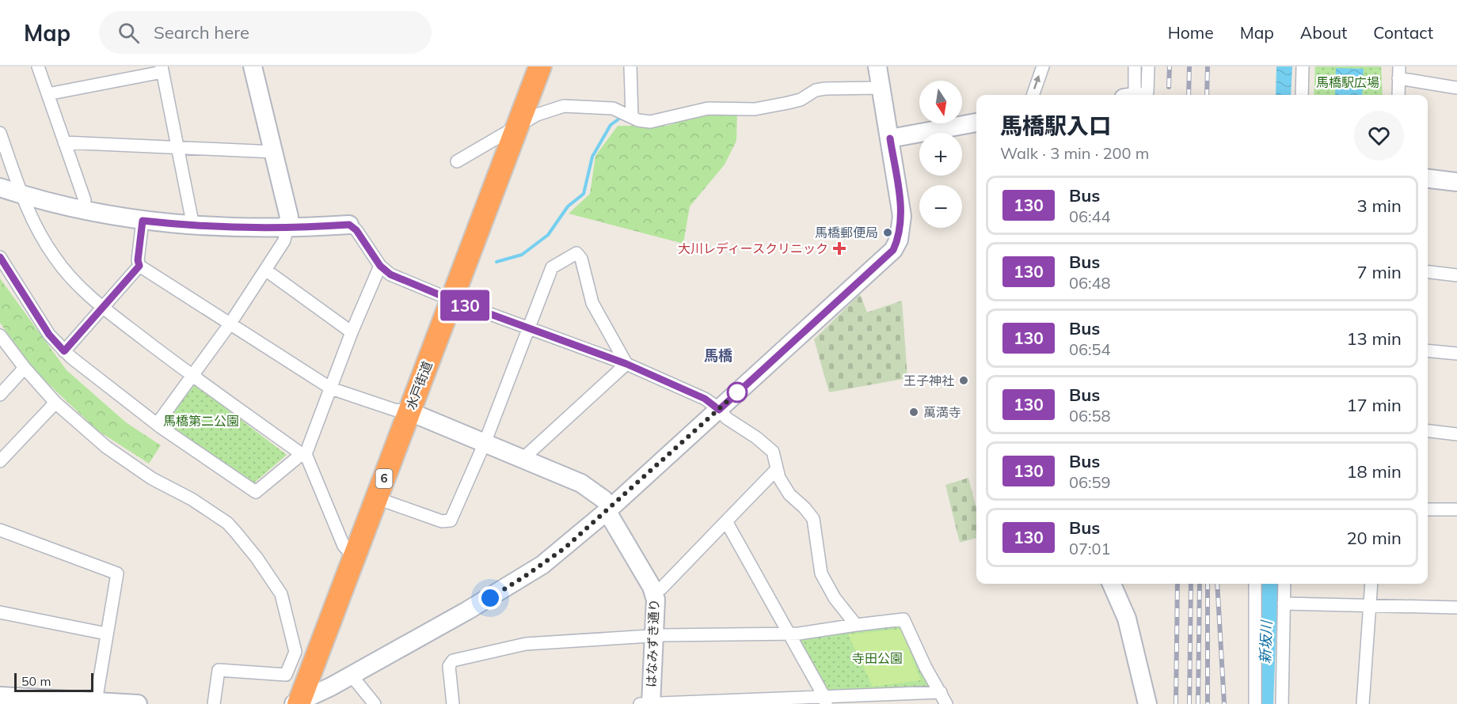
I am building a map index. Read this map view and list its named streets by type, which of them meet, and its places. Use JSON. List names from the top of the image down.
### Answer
{
  "streets": {
    "highway": ["水戸街道", "6"],
    "street": ["はなみずき通り"]
  },
  "crossings": [
    ["水戸街道", "はなみずき通り"]
  ],
  "districts": ["馬橋"],
  "water": ["新坂川"],
  "parks": ["馬橋駅広場", "馬橋第二公園", "寺田公園"],
  "places": {
    "other": ["馬橋郵便局", "王子神社", "萬満寺"],
    "health": ["大川レディースクリニック"]
  },
  "lines": ["bus line 130"],
  "scale_bar": "50 m",
  "north": "bottom",
  "page": {
    "header": "Map",
    "search": "Search here",
    "nav": [
      "Home",
      "Map",
      "About",
      "Contact"
    ],
    "on_map": "130",
    "map_buttons": ["+", "−"],
    "heading": ["馬橋駅入口", "Walk · 3 min · 200 m"],
    "list": [
      {
        "mark": "130",
        "name": "Bus",
        "note": "06:44",
        "value": "3 min"
      },
      {
        "mark": "130",
        "name": "Bus",
        "note": "06:48",
        "value": "7 min"
      },
      {
        "mark": "130",
        "name": "Bus",
        "note": "06:54",
        "value": "13 min"
      },
      {
        "mark": "130",
        "name": "Bus",
        "note": "06:58",
        "value": "17 min"
      },
      {
        "mark": "130",
        "name": "Bus",
        "note": "06:59",
        "value": "18 min"
      },
      {
        "mark": "130",
        "name": "Bus",
        "note": "07:01",
        "value": "20 min"
      }
    ],
    "scale": "50 m"
  }
}
